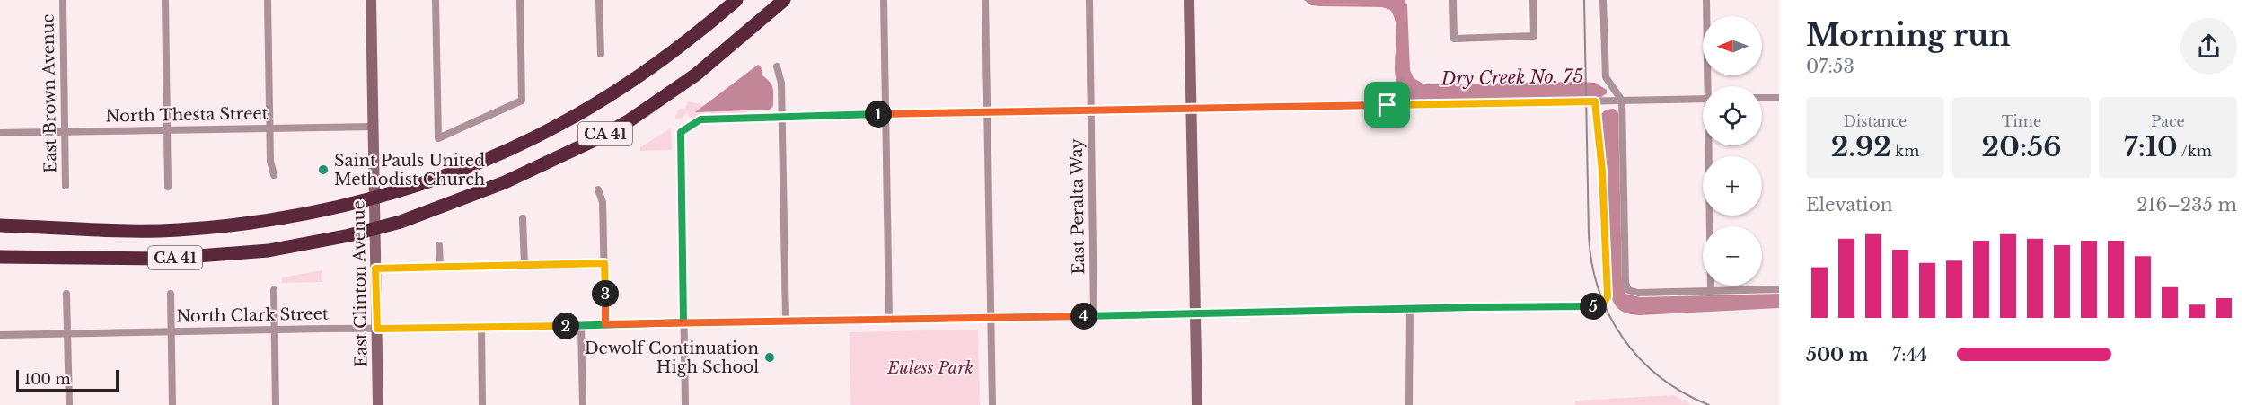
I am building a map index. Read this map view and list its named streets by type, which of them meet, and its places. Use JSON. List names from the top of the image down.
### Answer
{
  "streets": {
    "highway": ["CA 41"],
    "main road": ["East Clinton Avenue"],
    "street": [
      "East Brown Avenue",
      "North Thesta Street",
      "East Peralta Way",
      "North Clark Street"
    ]
  },
  "crossings": [
    ["East Brown Avenue", "North Thesta Street"],
    ["North Thesta Street", "East Clinton Avenue"],
    ["East Peralta Way", "North Clark Street"],
    ["East Clinton Avenue", "North Clark Street"]
  ],
  "water": ["Dry Creek No. 75"],
  "parks": ["Euless Park"],
  "places": ["Saint Pauls United Methodist Church", "Dewolf Continuation High School"],
  "scale_bar": "100 m",
  "north": "left",
  "page": {
    "heading": ["Morning run", "07:53"],
    "map_buttons": ["+", "−"],
    "stats": [
      ["Distance", "2.92 km"],
      ["Time", "20:56"],
      ["Pace", "7:10 /km"]
    ],
    "pins": [
      "1",
      "3",
      "5",
      "4",
      "2"
    ],
    "chart": ["Elevation", "216–235 m"],
    "list": [
      {
        "name": "500 m",
        "note": "7:44"
      }
    ],
    "scale": "100 m"
  }
}
